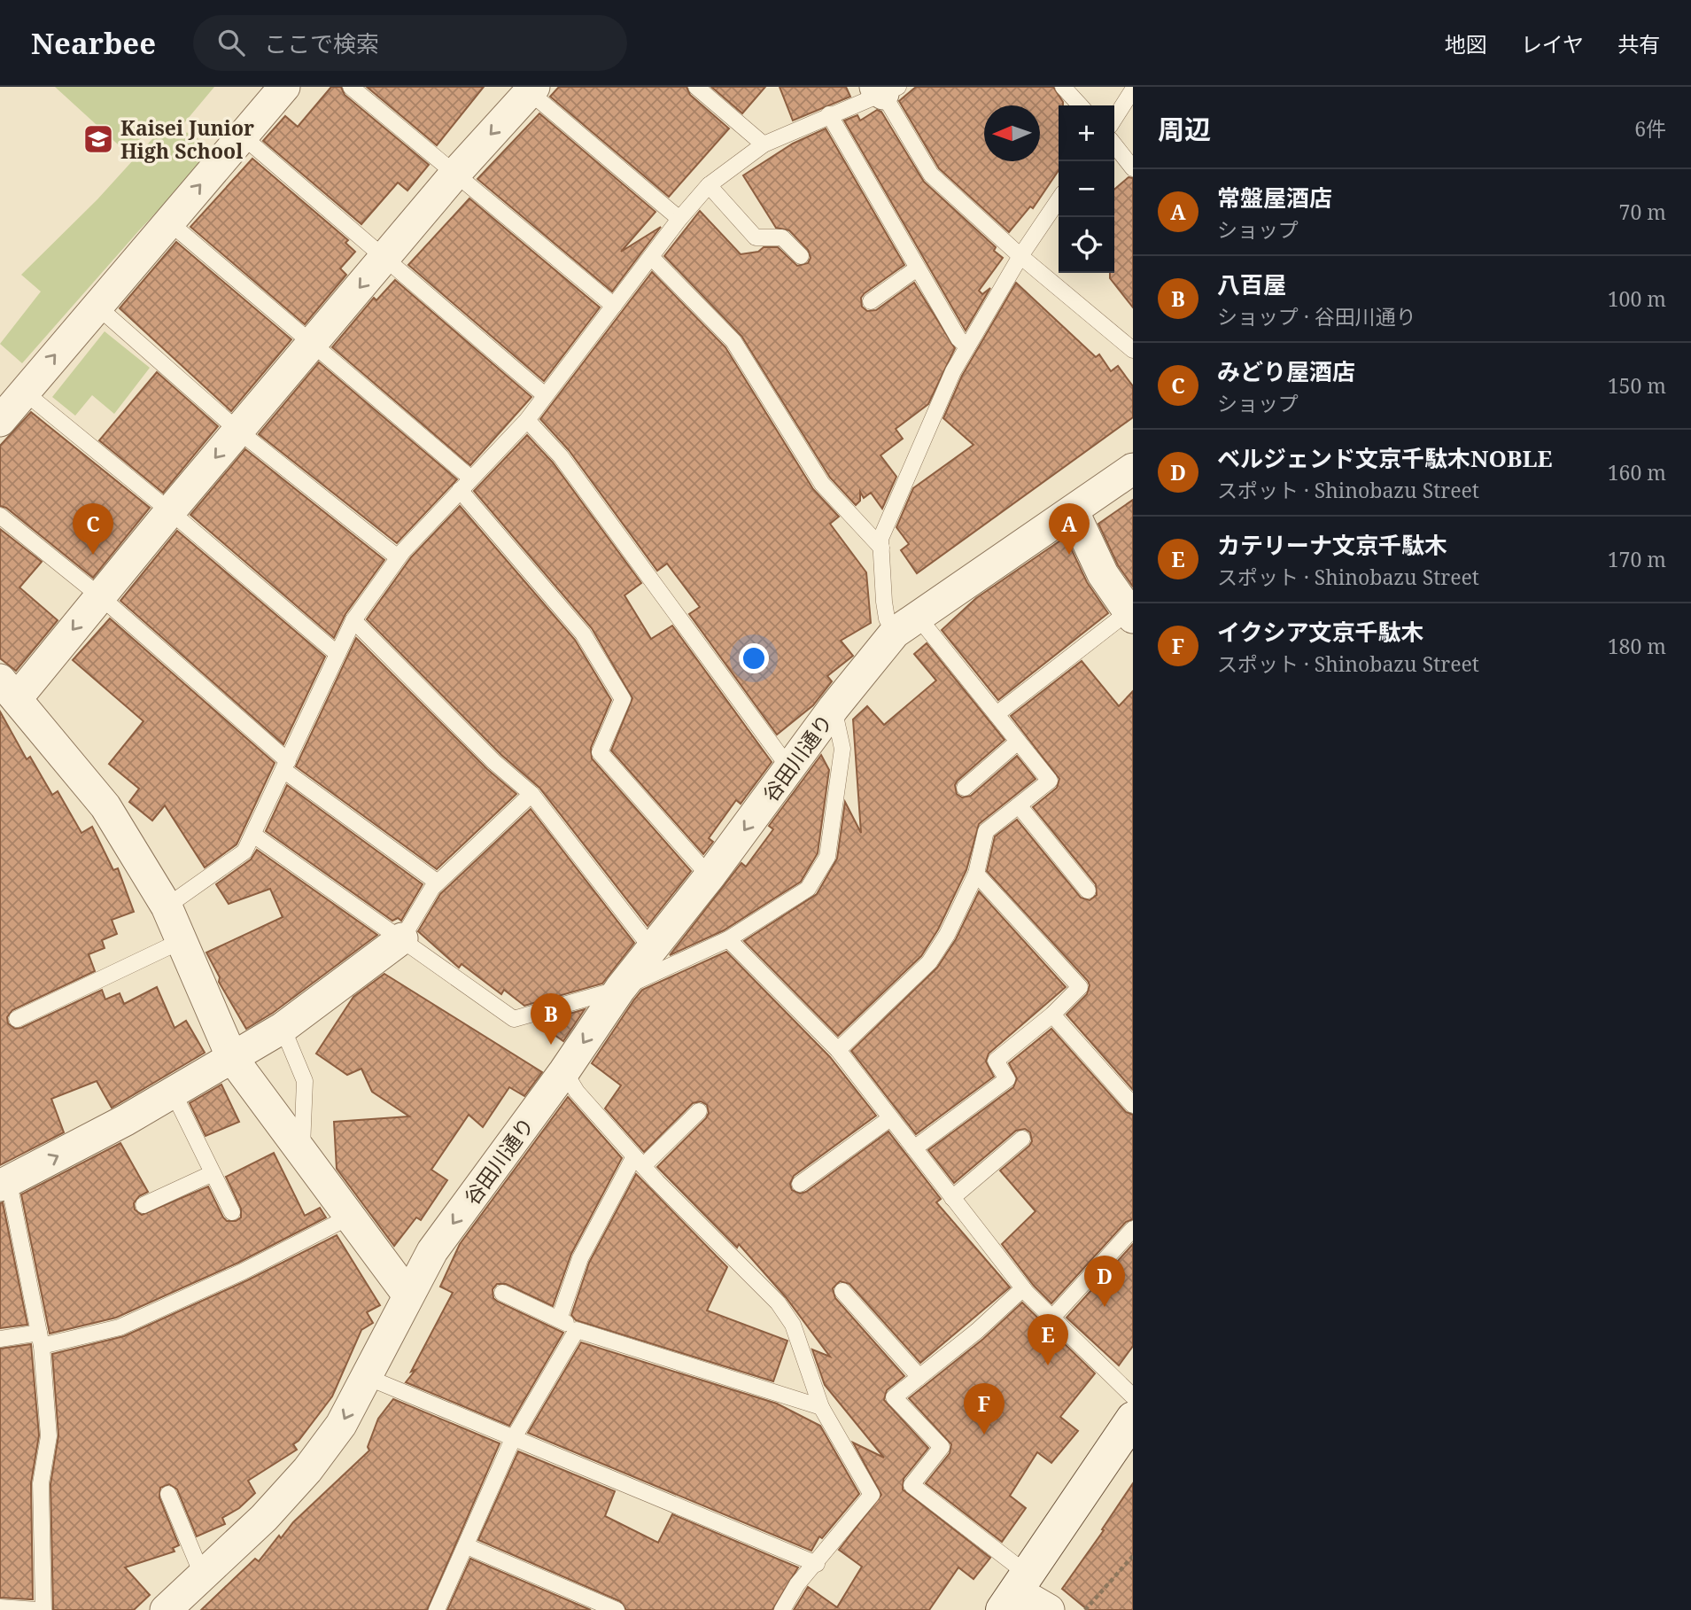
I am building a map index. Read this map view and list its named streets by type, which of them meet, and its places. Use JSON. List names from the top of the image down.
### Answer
{
  "streets": {
    "street": ["谷田川通り"]
  },
  "one_way": ["谷田川通り"],
  "places": {
    "school or university": ["Kaisei Junior High School"]
  },
  "north": "left",
  "page": {
    "header": "Nearbee",
    "search": "ここで検索",
    "nav": ["地図", "レイヤ", "共有"],
    "heading": ["周辺", "6件"],
    "map_buttons": ["+", "−"],
    "list": [
      {
        "mark": "A",
        "name": "常盤屋酒店",
        "note": "ショップ",
        "value": "70 m"
      },
      {
        "mark": "B",
        "name": "八百屋",
        "note": "ショップ · 谷田川通り",
        "value": "100 m"
      },
      {
        "mark": "C",
        "name": "みどり屋酒店",
        "note": "ショップ",
        "value": "150 m"
      },
      {
        "mark": "D",
        "name": "ベルジェンド文京千駄木NOBLE",
        "note": "スポット · Shinobazu Street",
        "value": "160 m"
      },
      {
        "mark": "E",
        "name": "カテリーナ文京千駄木",
        "note": "スポット · Shinobazu Street",
        "value": "170 m"
      },
      {
        "mark": "F",
        "name": "イクシア文京千駄木",
        "note": "スポット · Shinobazu Street",
        "value": "180 m"
      }
    ],
    "pins": [
      "A",
      "C",
      "B",
      "D",
      "E",
      "F"
    ]
  }
}
